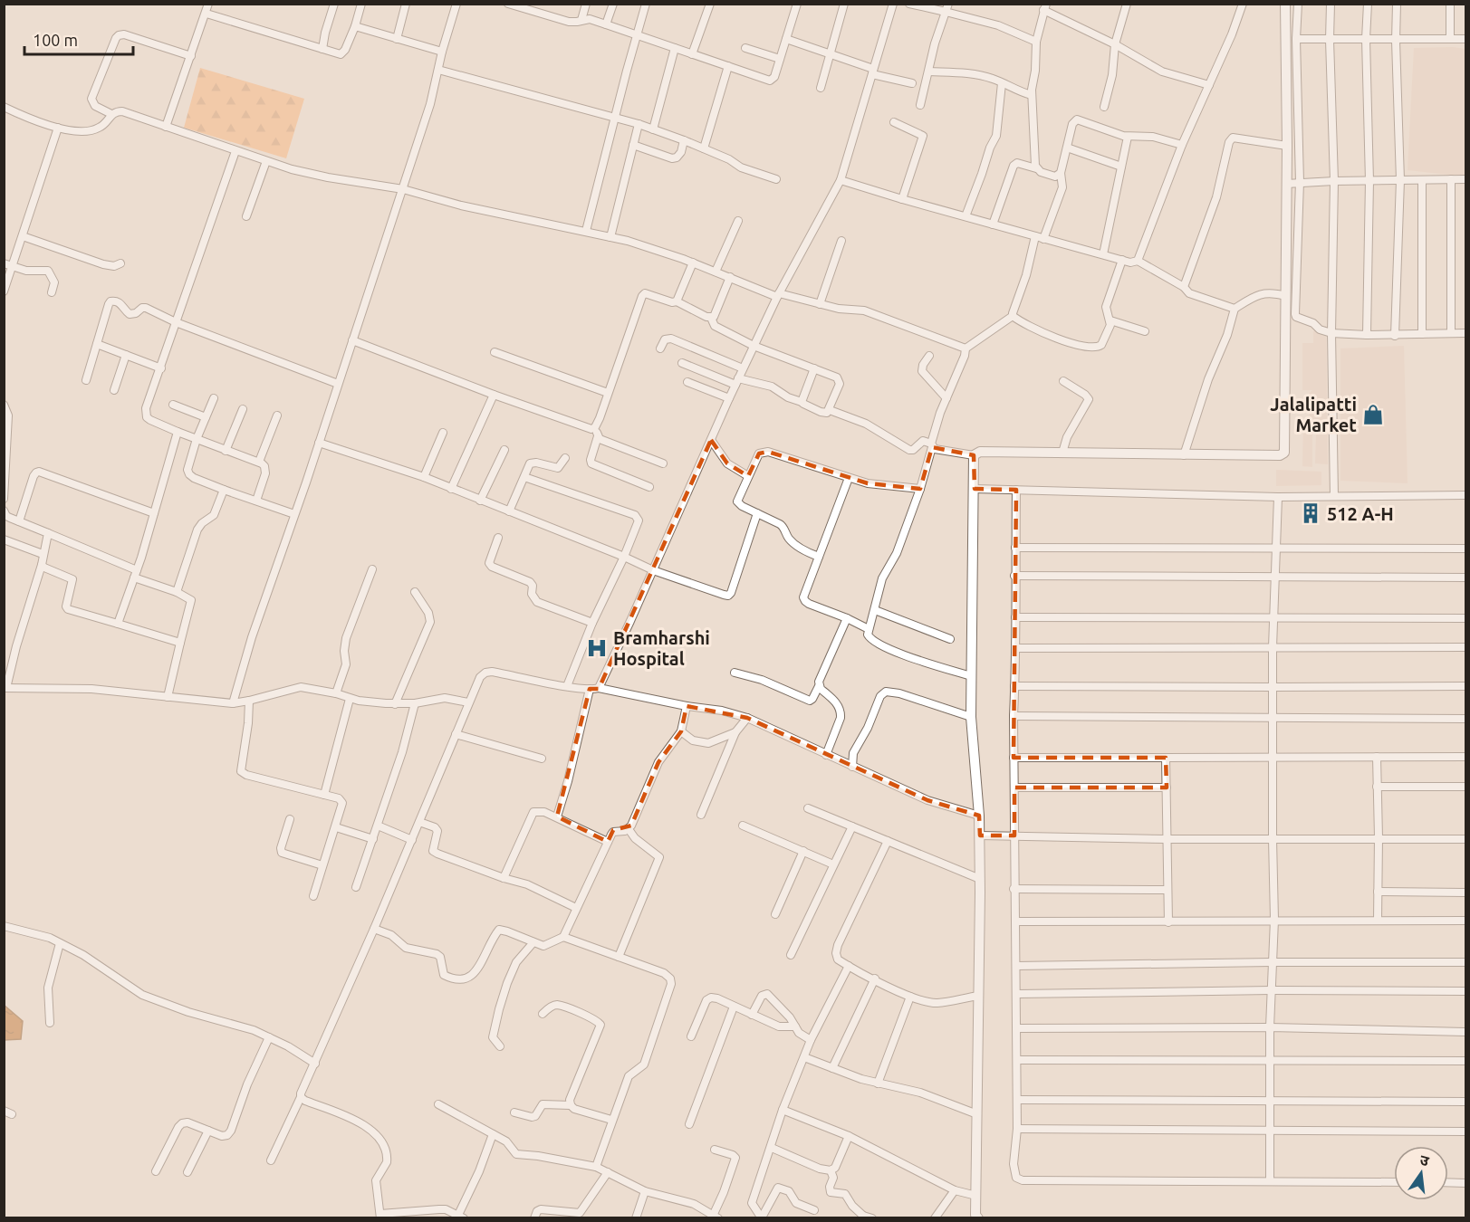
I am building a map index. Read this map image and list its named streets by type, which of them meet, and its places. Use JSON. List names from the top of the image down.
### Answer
{
  "places": {
    "shop": ["Jalalipatti Market"],
    "building": ["512 A-H"],
    "hospital": ["Bramharshi Hospital"]
  },
  "scale_bar": "100 m",
  "north": "top"
}
